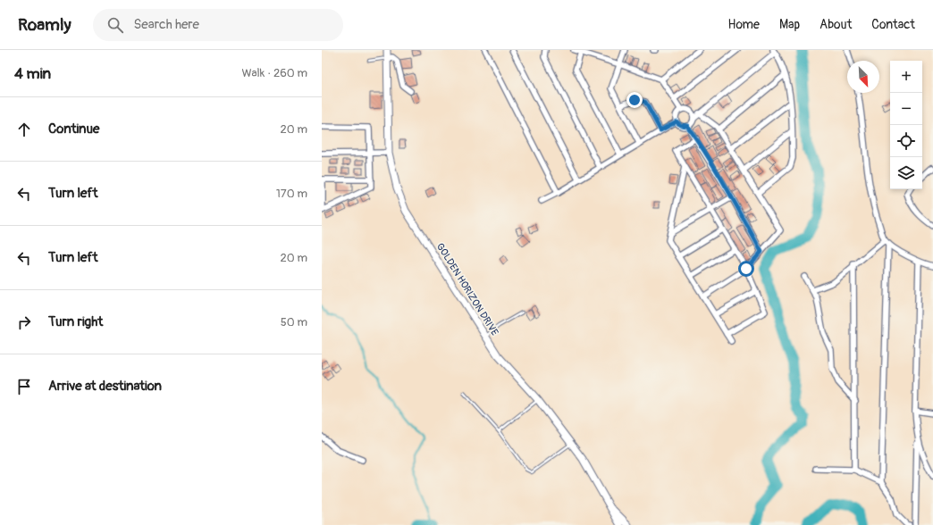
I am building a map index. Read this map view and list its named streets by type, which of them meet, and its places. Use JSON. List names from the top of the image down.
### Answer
{
  "streets": {
    "street": ["GOLDEN HORIZON DRIVE"]
  },
  "north": "bottom right",
  "page": {
    "header": "Roamly",
    "search": "Search here",
    "nav": [
      "Home",
      "Map",
      "About",
      "Contact"
    ],
    "heading": ["4 min", "Walk · 260 m"],
    "map_buttons": ["+", "−"],
    "list": [
      ["Continue", "20 m"],
      ["Turn left", "170 m"],
      ["Turn left", "20 m"],
      ["Turn right", "50 m"],
      "Arrive at destination"
    ]
  }
}
